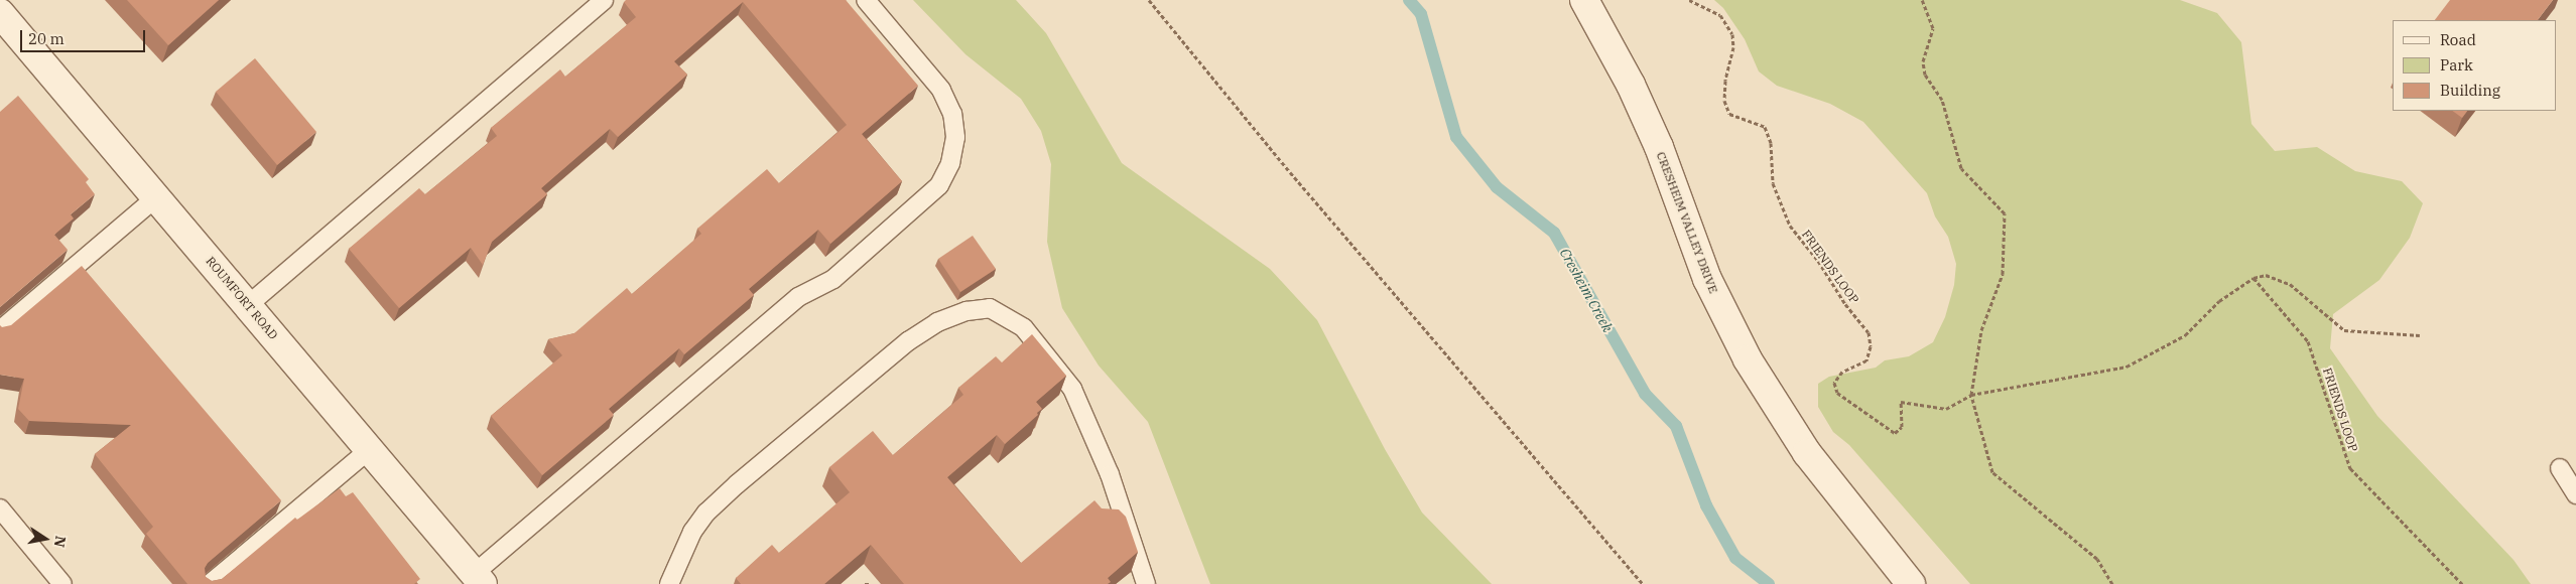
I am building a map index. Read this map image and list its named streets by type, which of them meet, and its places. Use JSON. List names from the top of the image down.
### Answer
{
  "streets": {
    "street": ["CRESHEIM VALLEY DRIVE", "ROUMFORT ROAD"],
    "path": ["FRIENDS LOOP"]
  },
  "water": ["Cresheim Creek"],
  "legend": ["Road", "Park", "Building"],
  "scale_bar": "20 m",
  "north": "right"
}
